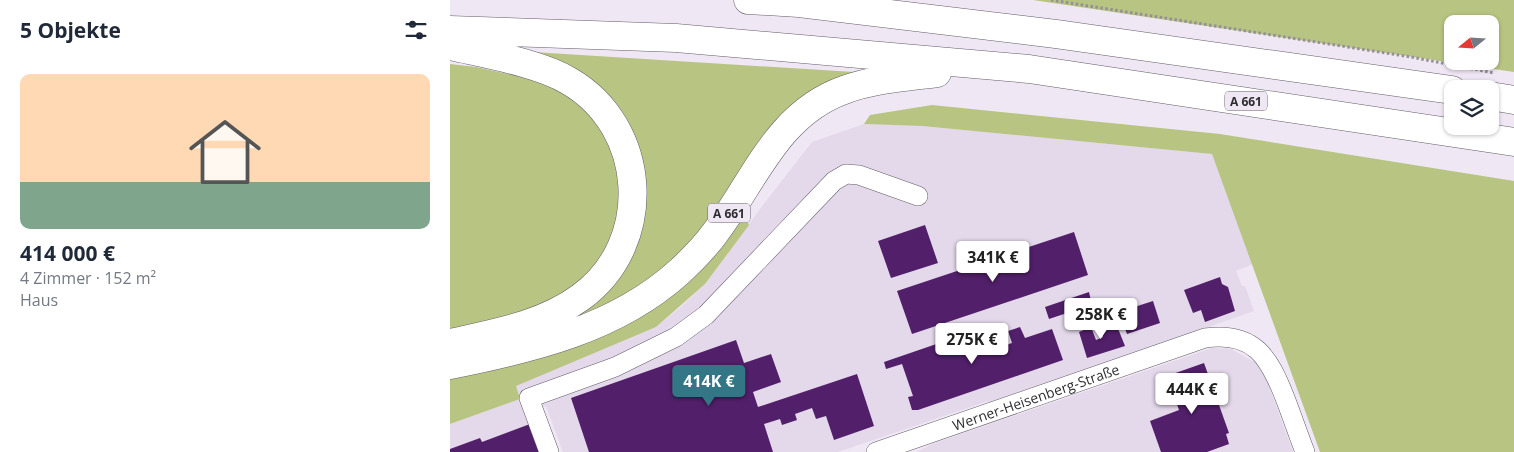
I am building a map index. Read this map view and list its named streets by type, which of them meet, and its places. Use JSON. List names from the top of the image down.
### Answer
{
  "streets": {
    "highway": ["A 661"],
    "street": ["Werner-Heisenberg-Straße"]
  },
  "north": "left",
  "page": {
    "heading": "5 Objekte",
    "list": [
      {
        "name": "414 000 €",
        "note": "4 Zimmer · 152 m² · Haus"
      }
    ],
    "price": [
      "341K €",
      "258K €",
      "275K €",
      "414K €",
      "444K €"
    ]
  }
}
